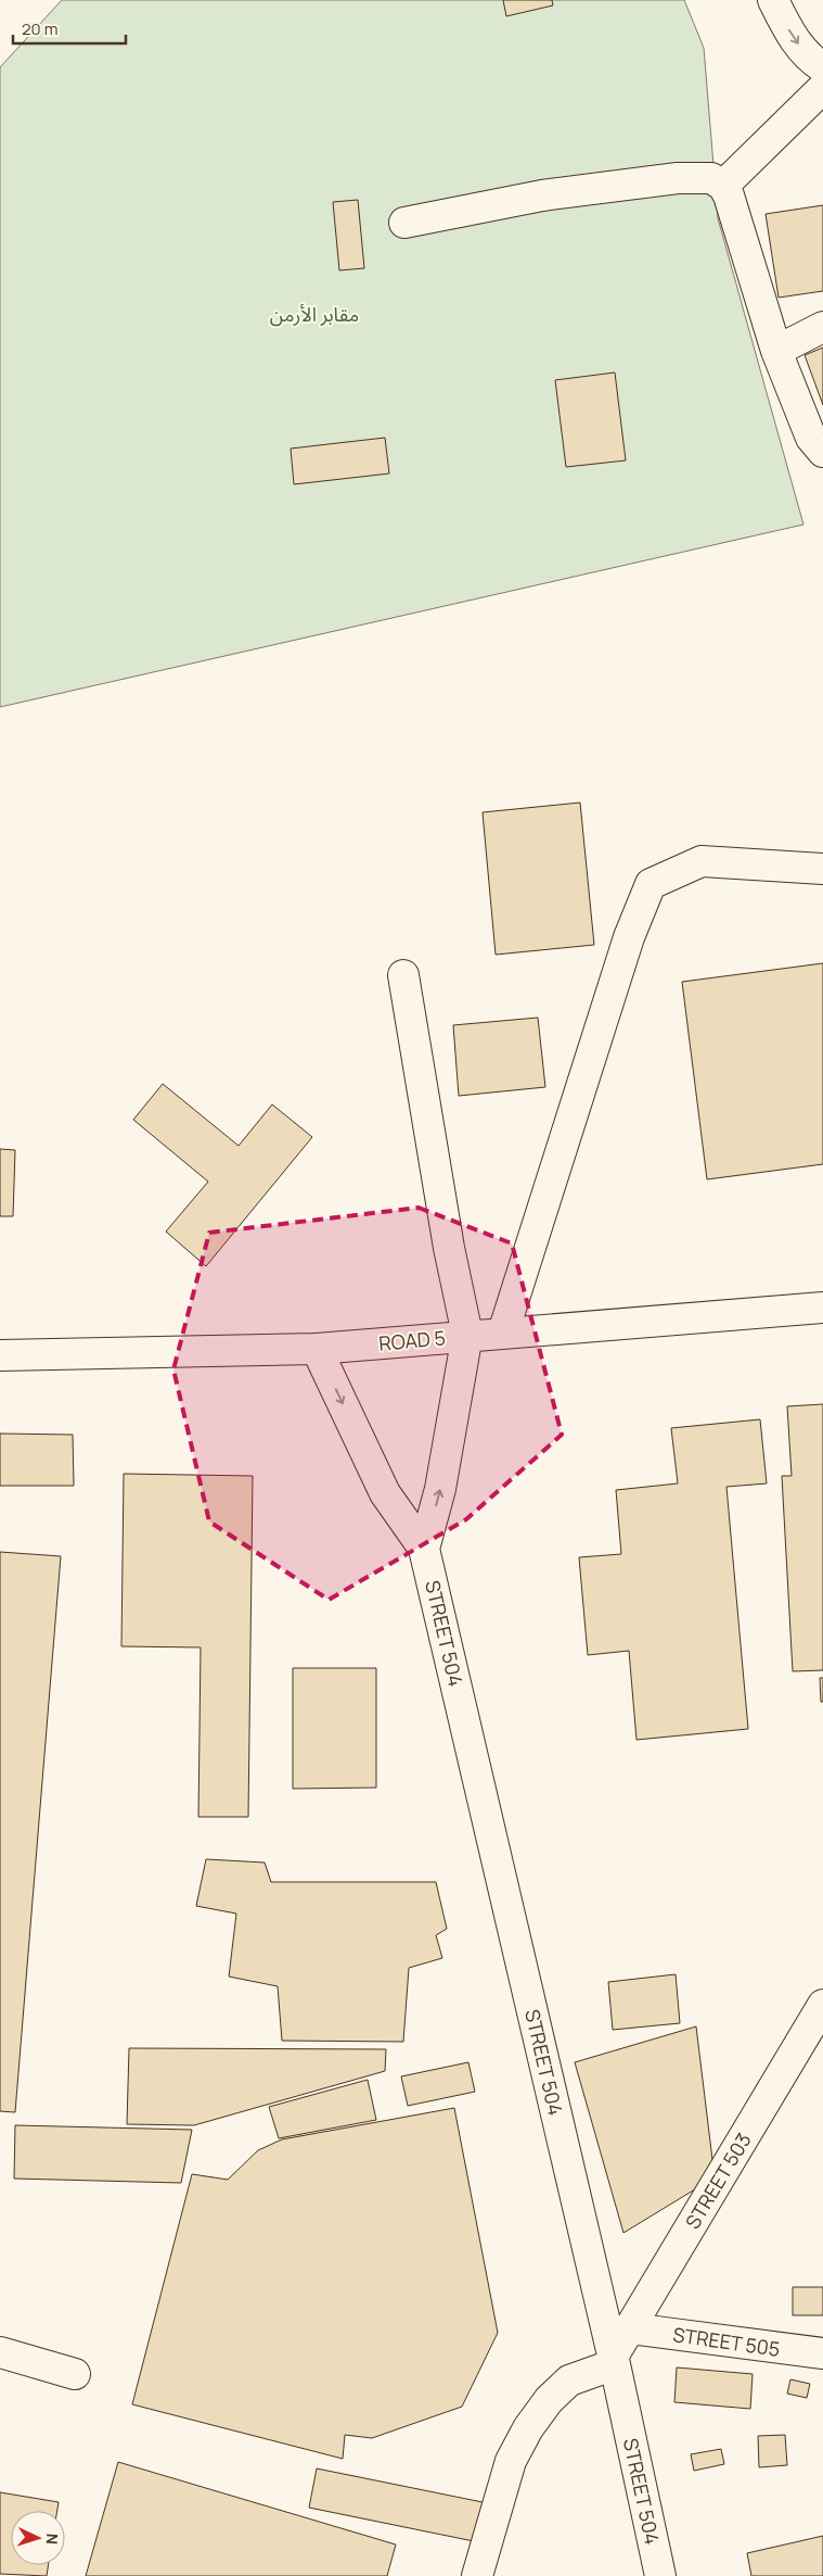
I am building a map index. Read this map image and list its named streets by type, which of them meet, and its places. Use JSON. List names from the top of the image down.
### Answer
{
  "streets": {
    "street": [
      "ROAD 5",
      "STREET 504",
      "STREET 503",
      "STREET 505"
    ]
  },
  "crossings": [
    ["ROAD 5", "STREET 504"],
    ["STREET 504", "STREET 503"],
    ["STREET 503", "STREET 505"]
  ],
  "parks": ["مقابر الأرمن"],
  "scale_bar": "20 m",
  "north": "right"
}
